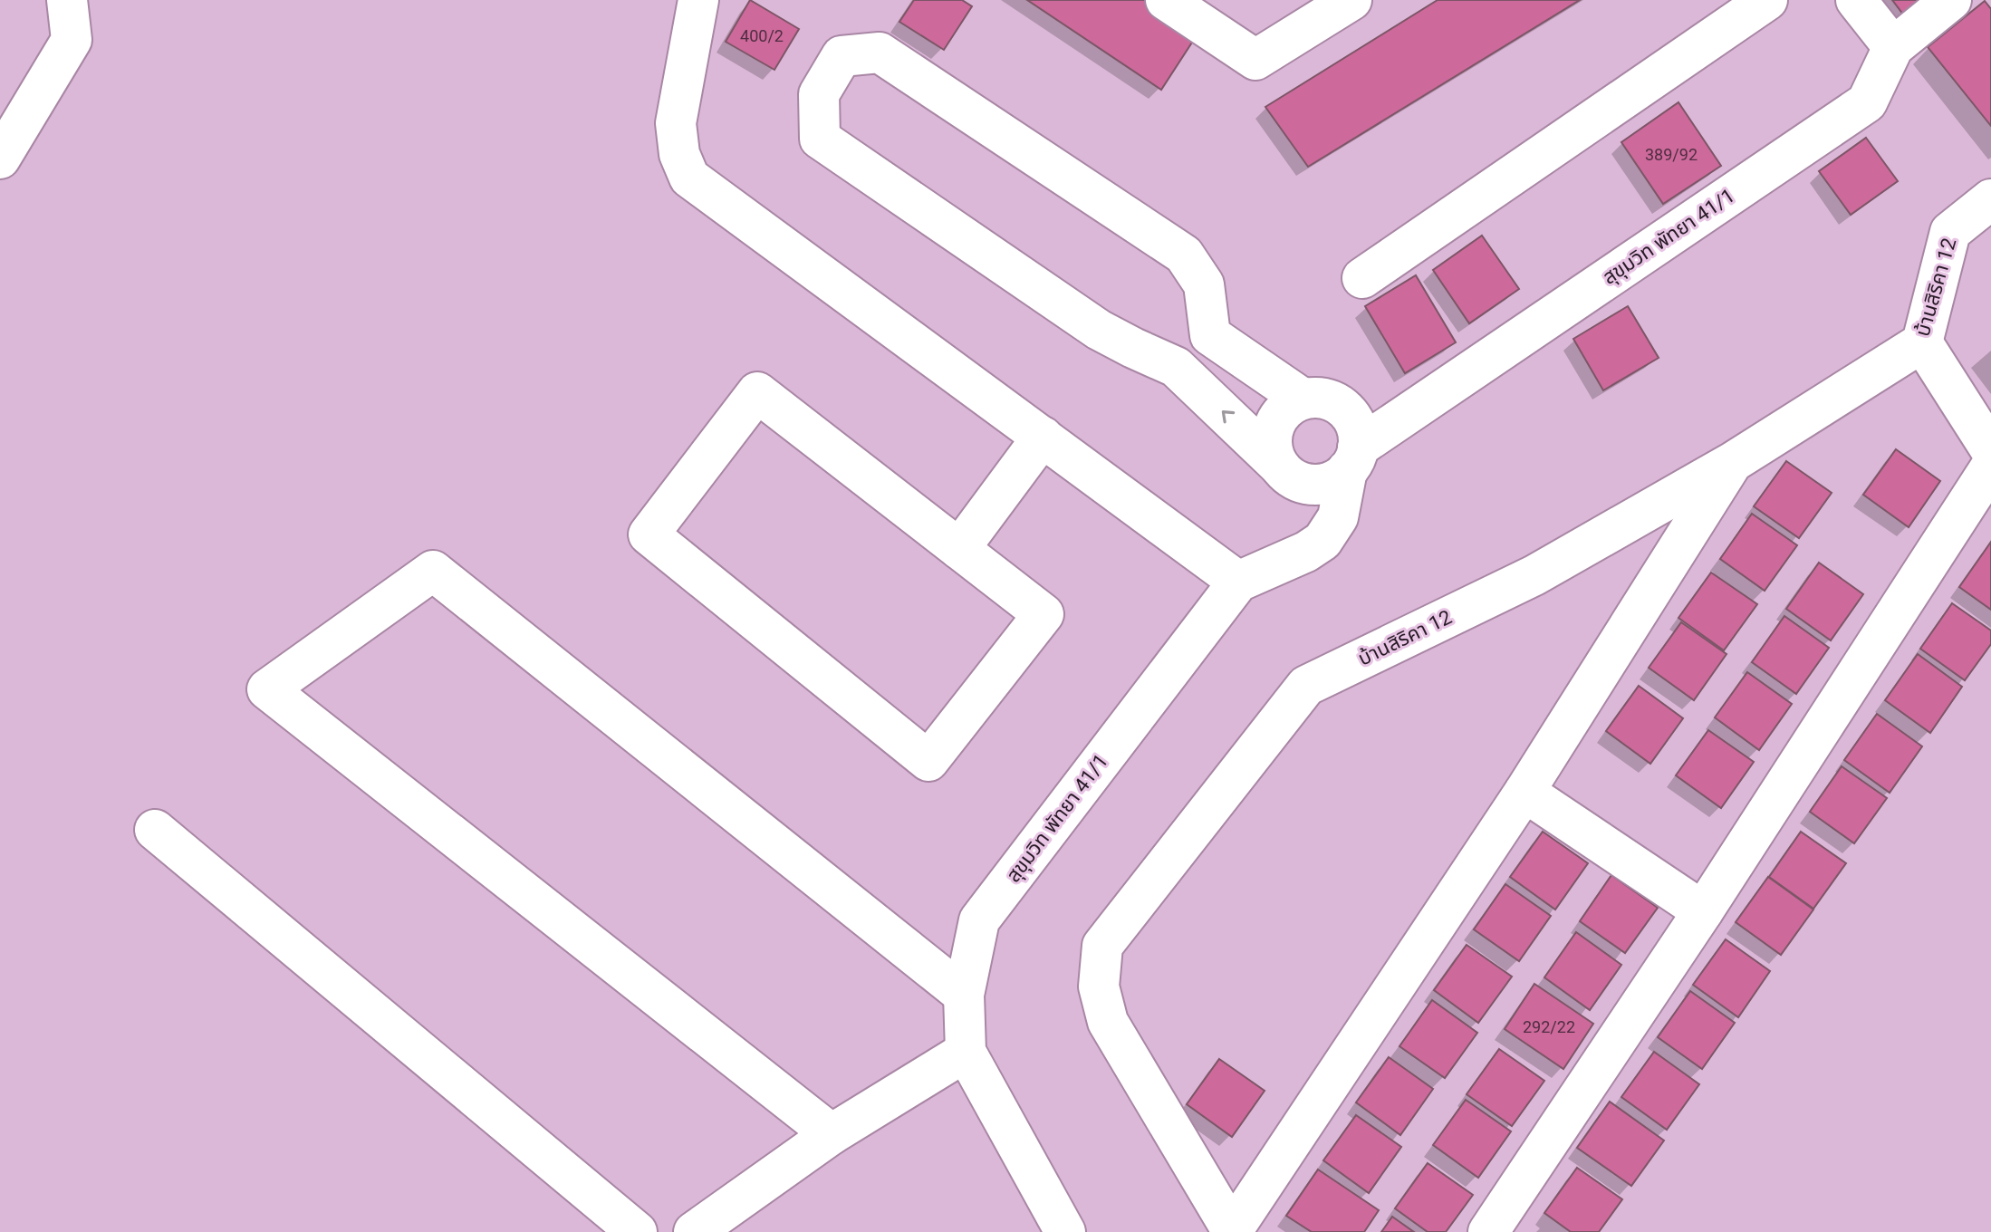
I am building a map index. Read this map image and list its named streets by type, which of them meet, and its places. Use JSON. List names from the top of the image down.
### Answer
{
  "streets": {
    "street": ["สุขุมวิท พัทยา 41/1", "บ้านสิริคา 12"]
  },
  "house_numbers": ["400/2", "389/92", "292/22"]
}
